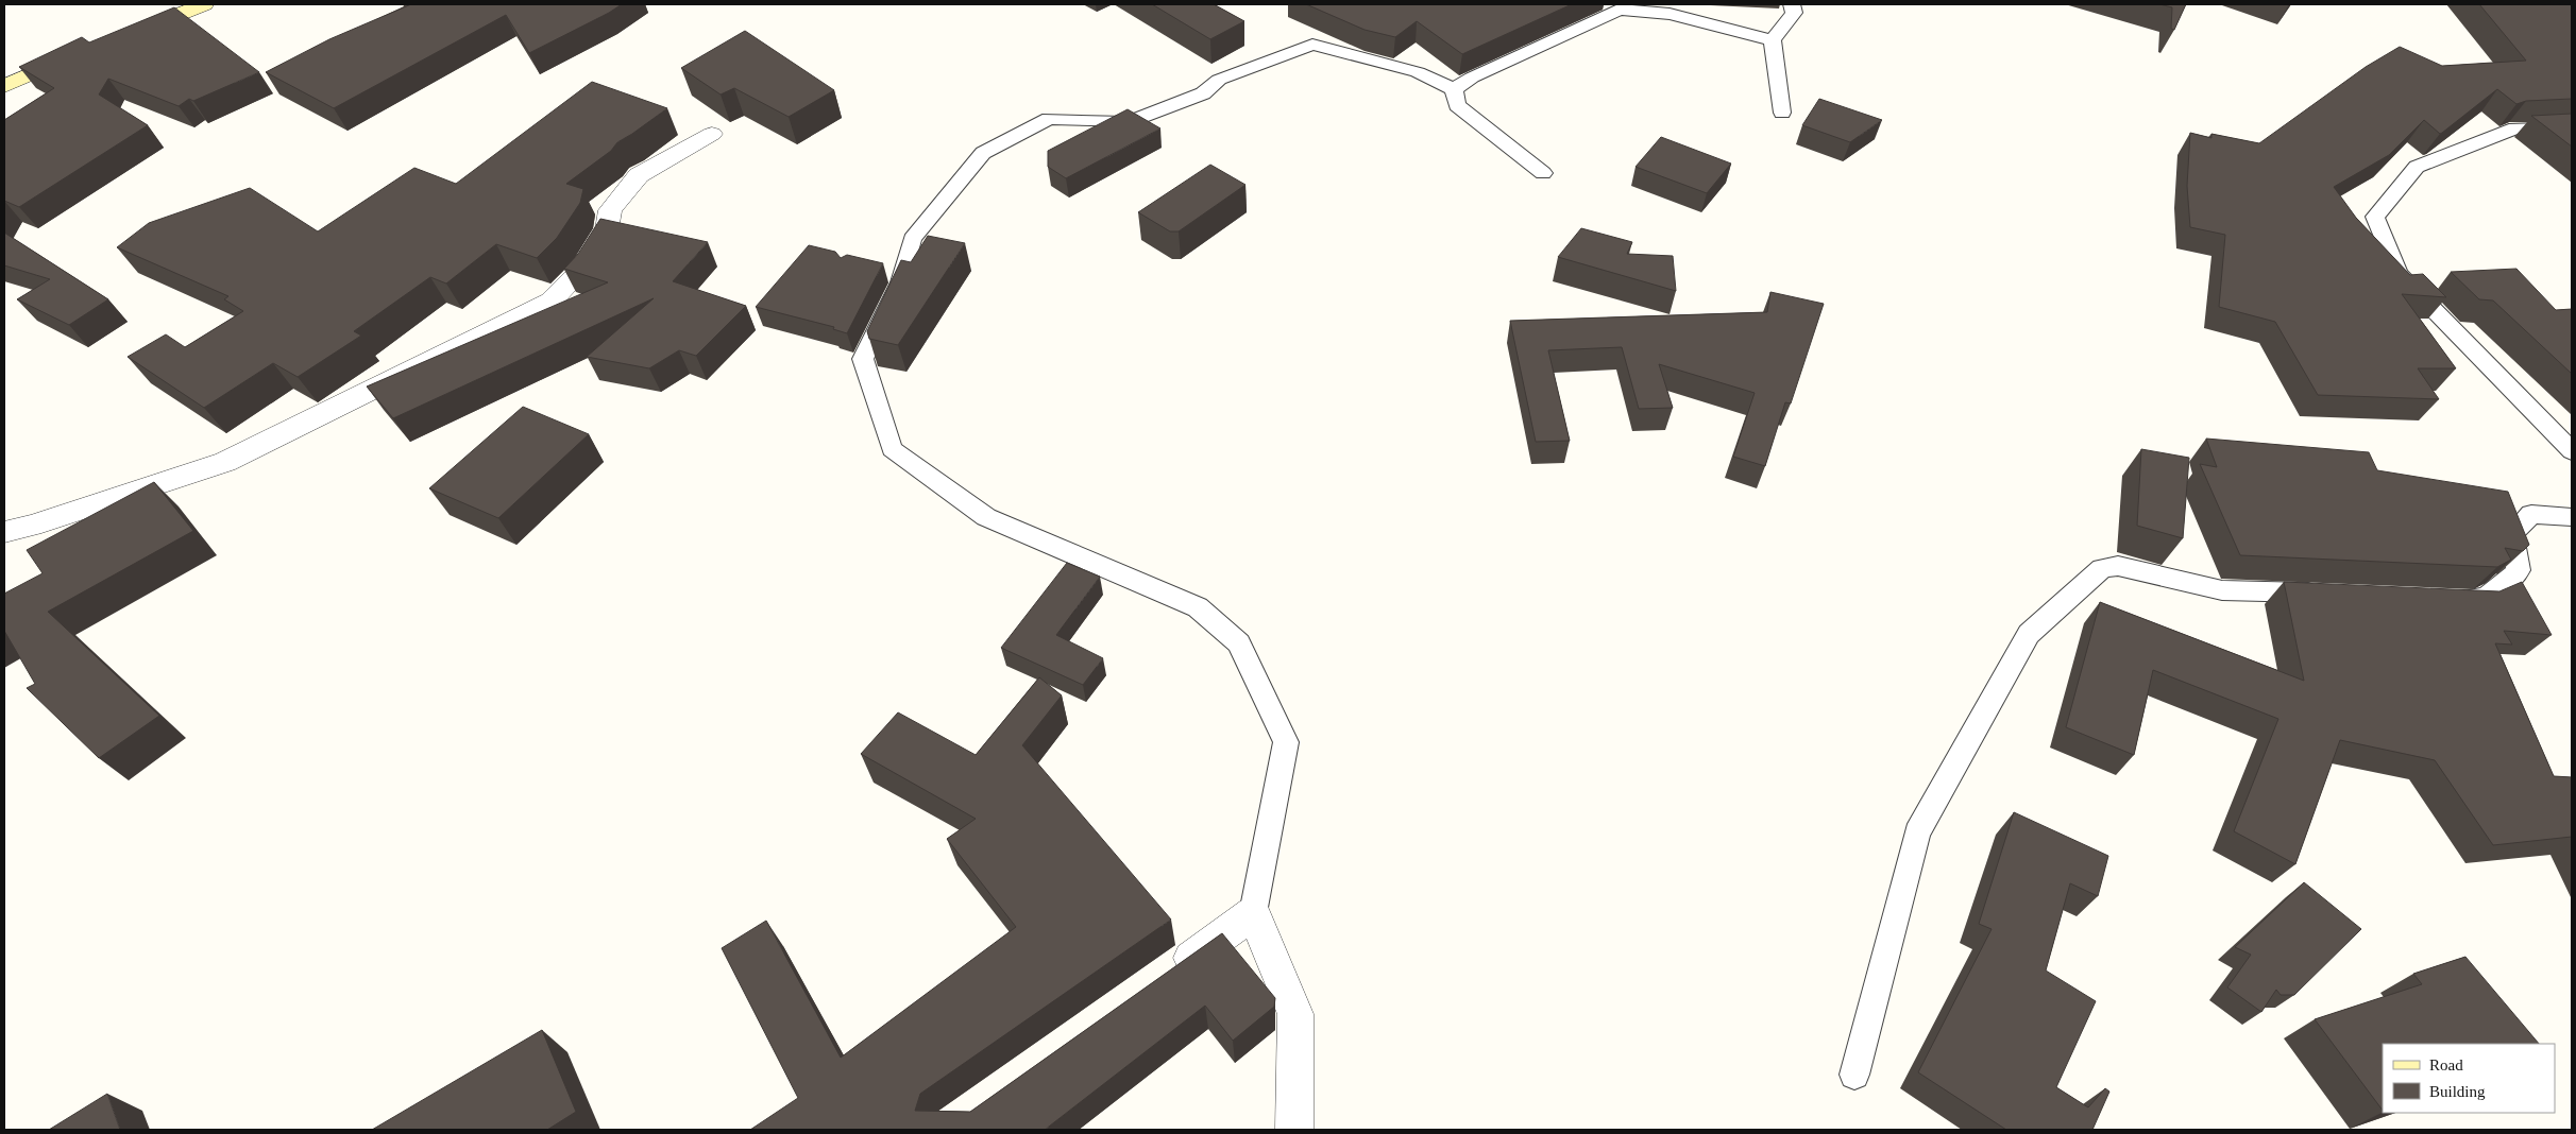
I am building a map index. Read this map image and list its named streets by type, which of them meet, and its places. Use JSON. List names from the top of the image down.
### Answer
{
  "legend": ["Road", "Building"]
}
